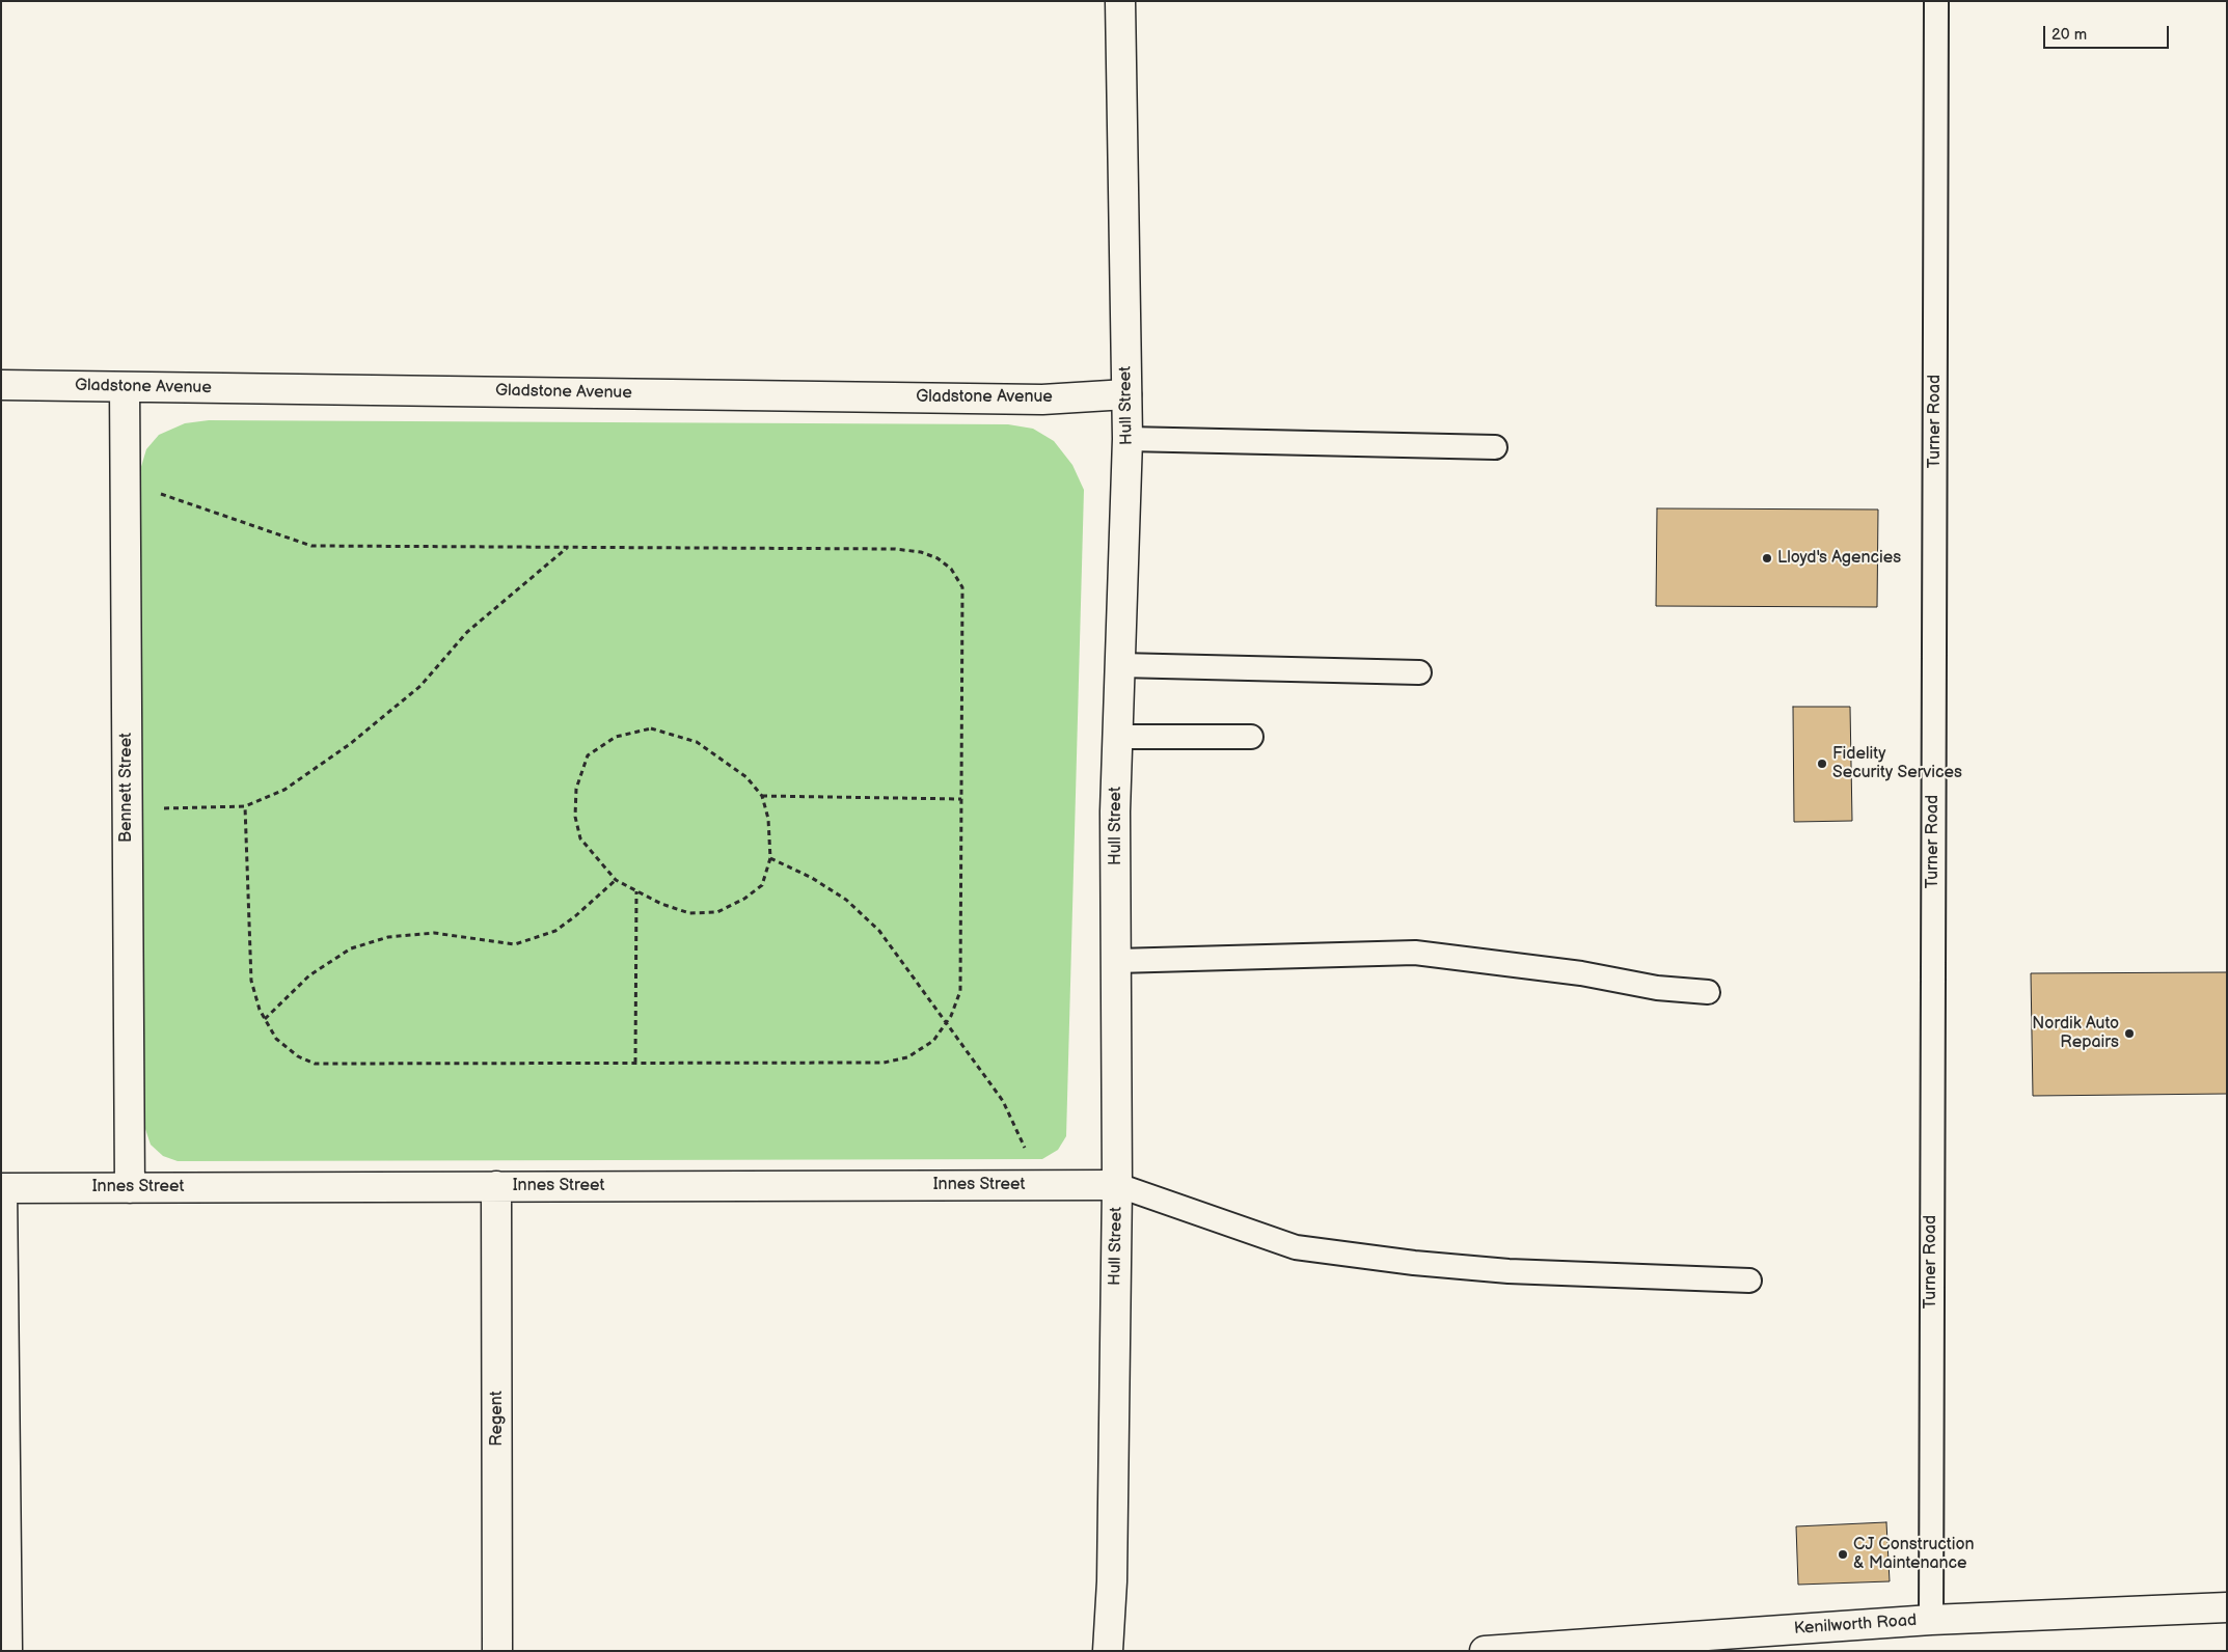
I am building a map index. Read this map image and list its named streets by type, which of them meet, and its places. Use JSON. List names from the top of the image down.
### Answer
{
  "streets": {
    "street": [
      "Gladstone Avenue",
      "Hull Street",
      "Bennett Street",
      "Innes Street",
      "Regent",
      "Kenilworth Road"
    ],
    "lane": ["Turner Road"]
  },
  "crossings": [
    ["Gladstone Avenue", "Hull Street"],
    ["Gladstone Avenue", "Bennett Street"],
    ["Hull Street", "Innes Street"],
    ["Turner Road", "Kenilworth Road"],
    ["Bennett Street", "Innes Street"],
    ["Innes Street", "Regent"]
  ],
  "places": [
    "Lloyd's Agencies",
    "Fidelity Security Services",
    "Nordik Auto Repairs",
    "CJ Construction & Maintenance"
  ],
  "scale_bar": "20 m"
}
